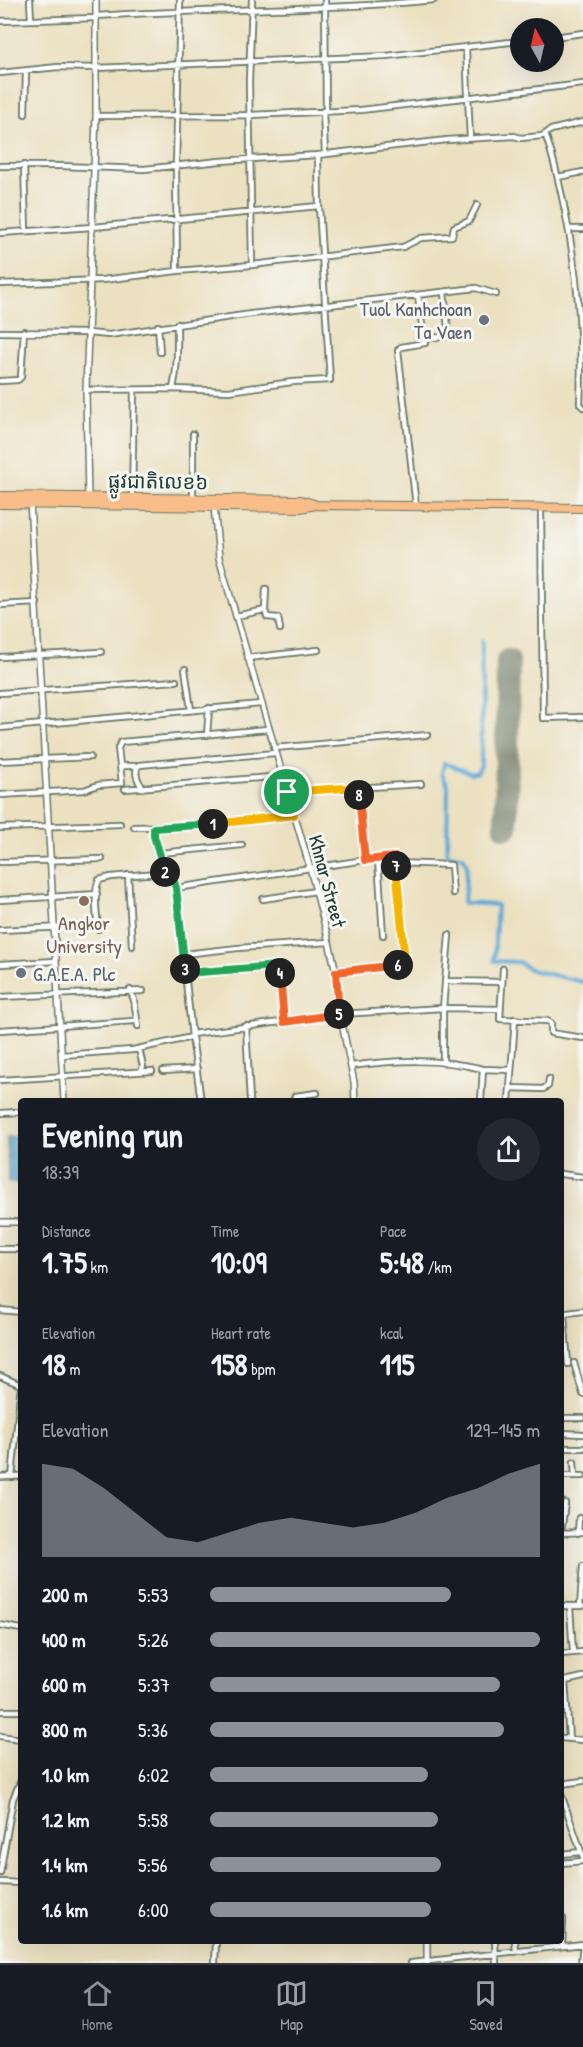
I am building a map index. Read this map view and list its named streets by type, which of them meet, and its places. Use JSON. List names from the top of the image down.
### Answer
{
  "streets": {
    "highway": ["ផ្លូវជាតិលេខ៦"],
    "street": ["Khnar Street"]
  },
  "crossings": [
    ["ផ្លូវជាតិលេខ៦", "Khnar Street"]
  ],
  "places": ["Tuol Kanhchoan Ta Vaen", "Angkor University", "G.A.E.A. Plc"],
  "north": "top",
  "page": {
    "pins": [
      "8",
      "1",
      "7",
      "2",
      "6",
      "3",
      "4",
      "5"
    ],
    "heading": ["Evening run", "18:39"],
    "stats": [
      ["Distance", "1.75 km"],
      ["Time", "10:09"],
      ["Pace", "5:48 /km"],
      ["Elevation", "18 m"],
      ["Heart rate", "158 bpm"],
      ["kcal", "115"]
    ],
    "chart": ["Elevation", "129–145 m"],
    "list": [
      {
        "name": "200 m",
        "note": "5:53"
      },
      {
        "name": "400 m",
        "note": "5:26"
      },
      {
        "name": "600 m",
        "note": "5:37"
      },
      {
        "name": "800 m",
        "note": "5:36"
      },
      {
        "name": "1.0 km",
        "note": "6:02"
      },
      {
        "name": "1.2 km",
        "note": "5:58"
      },
      {
        "name": "1.4 km",
        "note": "5:56"
      },
      {
        "name": "1.6 km",
        "note": "6:00"
      }
    ],
    "tabs": ["Home", "Map", "Saved"]
  }
}
